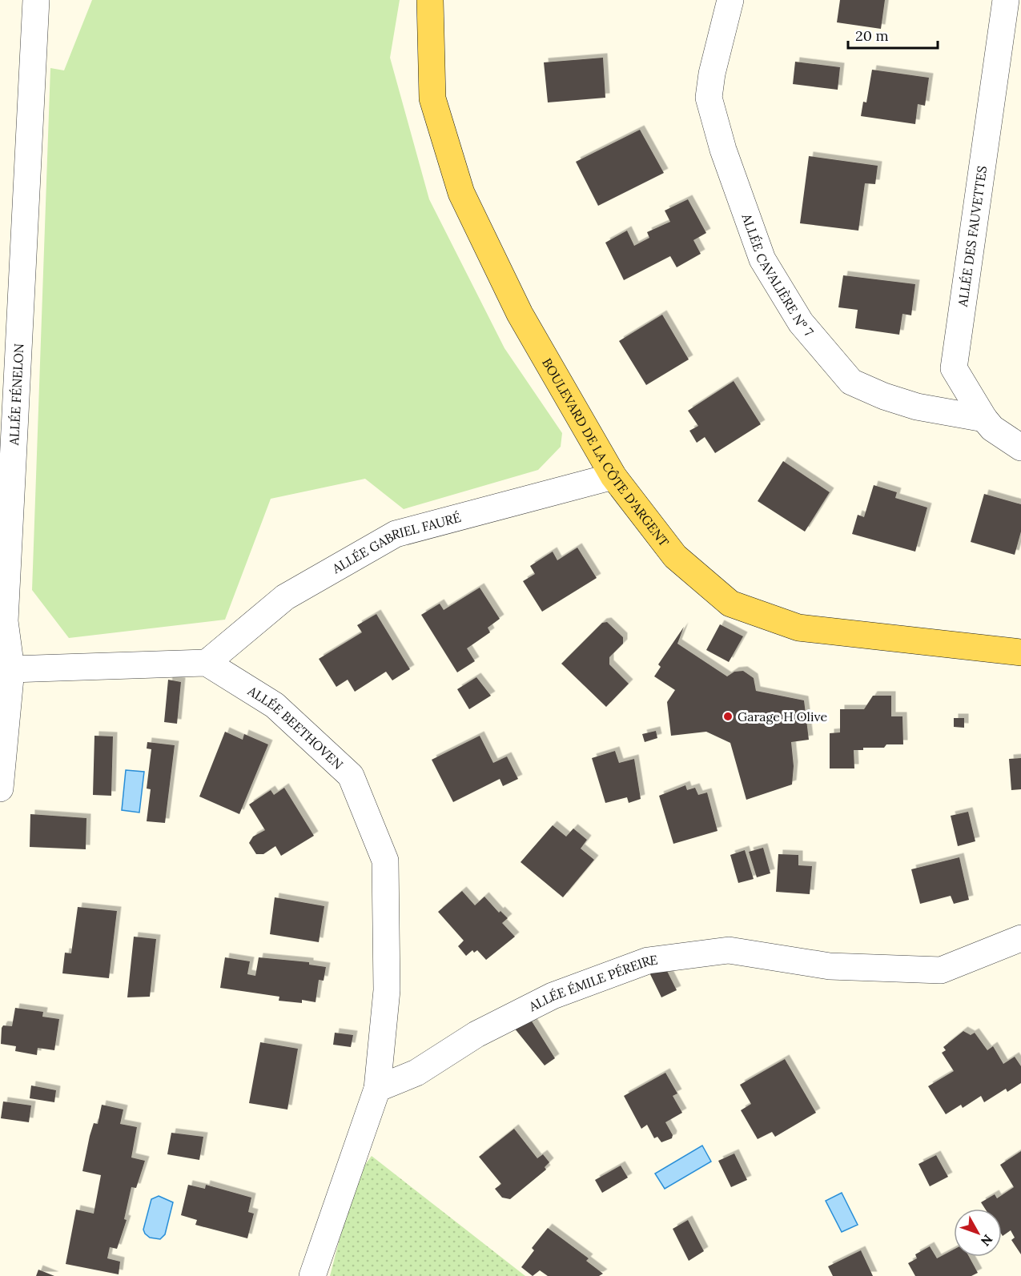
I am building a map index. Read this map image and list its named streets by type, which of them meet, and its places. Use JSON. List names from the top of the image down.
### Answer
{
  "streets": {
    "main road": ["BOULEVARD DE LA CÔTE D'ARGENT"],
    "street": [
      "ALLÉE DES FAUVETTES",
      "ALLÉE CAVALIÈRE N° 7",
      "ALLÉE FÉNELON",
      "ALLÉE GABRIEL FAURÉ",
      "ALLÉE BEETHOVEN",
      "ALLÉE ÉMILE PÉREIRE"
    ]
  },
  "crossings": [
    ["ALLÉE DES FAUVETTES", "ALLÉE CAVALIÈRE N° 7"],
    ["BOULEVARD DE LA CÔTE D'ARGENT", "ALLÉE GABRIEL FAURÉ"],
    ["ALLÉE GABRIEL FAURÉ", "ALLÉE BEETHOVEN"],
    ["ALLÉE BEETHOVEN", "ALLÉE ÉMILE PÉREIRE"]
  ],
  "places": ["Garage H Olive"],
  "scale_bar": "20 m",
  "north": "bottom right"
}
